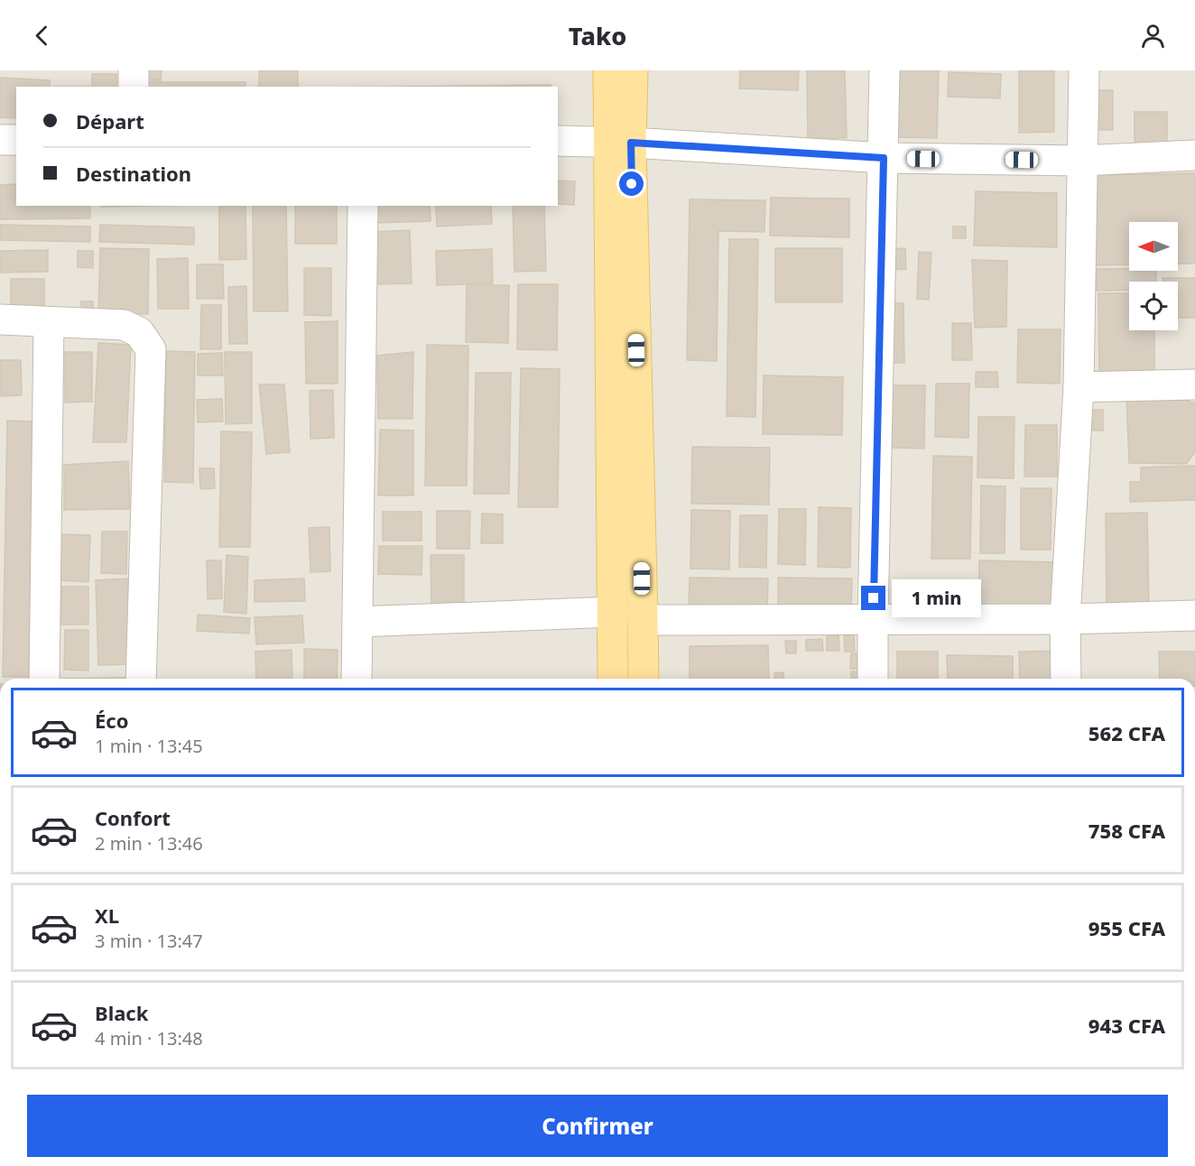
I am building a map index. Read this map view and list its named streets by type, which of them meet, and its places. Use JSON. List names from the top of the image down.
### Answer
{
  "north": "left",
  "page": {
    "header": "Tako",
    "banner": ["Départ", "Destination"],
    "bubble": "1 min",
    "list": [
      {
        "name": "Éco",
        "note": "1 min · 13:45",
        "value": "562 CFA"
      },
      {
        "name": "Confort",
        "note": "2 min · 13:46",
        "value": "758 CFA"
      },
      {
        "name": "XL",
        "note": "3 min · 13:47",
        "value": "955 CFA"
      },
      {
        "name": "Black",
        "note": "4 min · 13:48",
        "value": "943 CFA"
      }
    ],
    "buttons": "Confirmer"
  }
}
